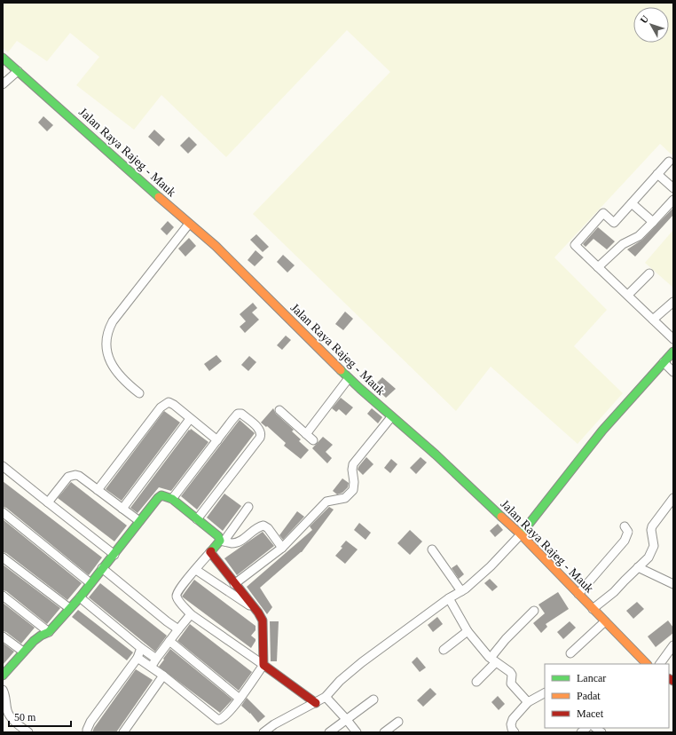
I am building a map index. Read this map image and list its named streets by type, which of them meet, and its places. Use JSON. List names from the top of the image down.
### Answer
{
  "streets": {
    "main road": ["Jalan Raya Rajeg - Mauk"]
  },
  "legend": ["Lancar", "Padat", "Macet"],
  "scale_bar": "50 m",
  "north": "top left"
}
